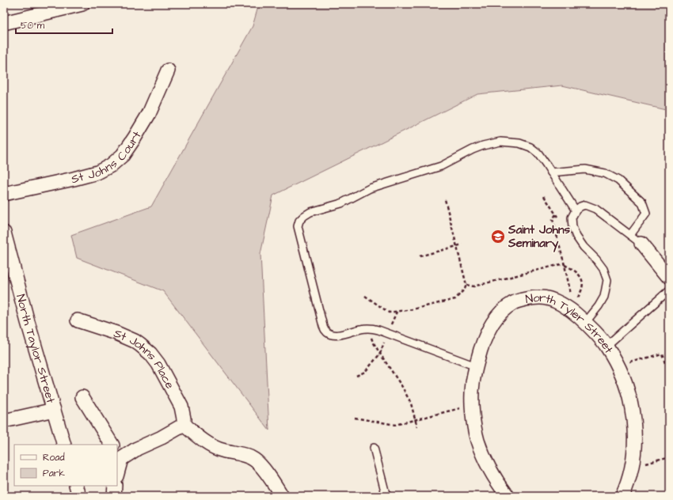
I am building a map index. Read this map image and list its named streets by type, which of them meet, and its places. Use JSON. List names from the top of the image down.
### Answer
{
  "streets": {
    "street": [
      "St Johns Court",
      "North Tyler Street",
      "North Taylor Street",
      "St Johns Place"
    ]
  },
  "places": {
    "school or university": ["Saint Johns Seminary"]
  },
  "legend": ["Road", "Park"],
  "scale_bar": "50 m"
}
